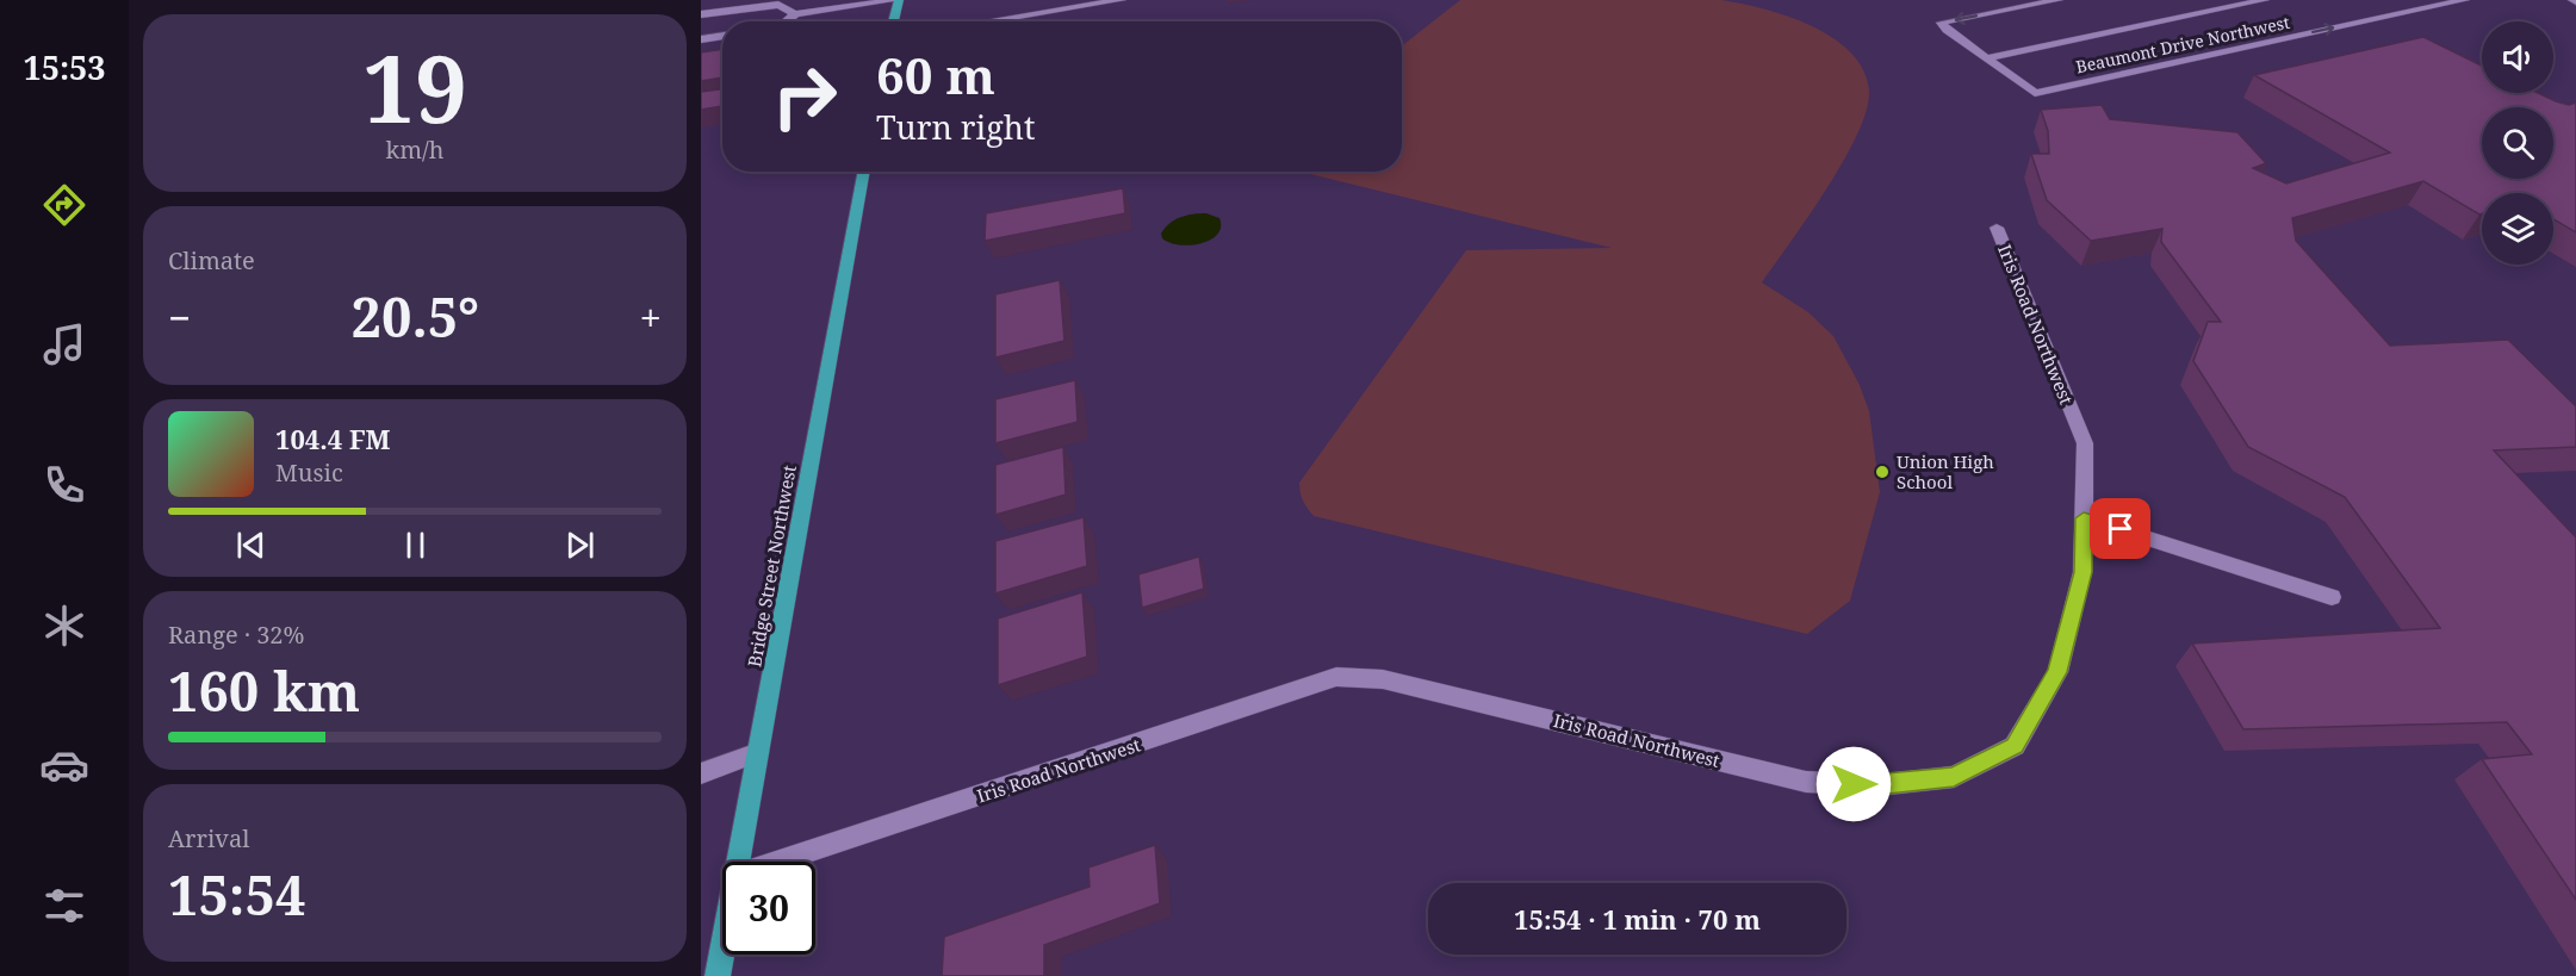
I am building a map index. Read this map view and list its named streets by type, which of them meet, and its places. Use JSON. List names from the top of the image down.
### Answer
{
  "streets": {
    "main road": ["Bridge Street Northwest"],
    "street": ["Beaumont Drive Northwest", "Iris Road Northwest"]
  },
  "places": ["Union High School"],
  "page": {
    "tabs": "15:53",
    "tile": [
      ["19", "km/h"],
      "Climate",
      ["Range · 32%", "160 km"],
      ["Arrival", "15:54"]
    ],
    "turn": ["60 m", "Turn right"],
    "heat": ["−", "20.5°", "+"],
    "song": ["104.4 FM", "Music"],
    "limit": "30",
    "trip": "15:54 · 1 min · 70 m"
  }
}
